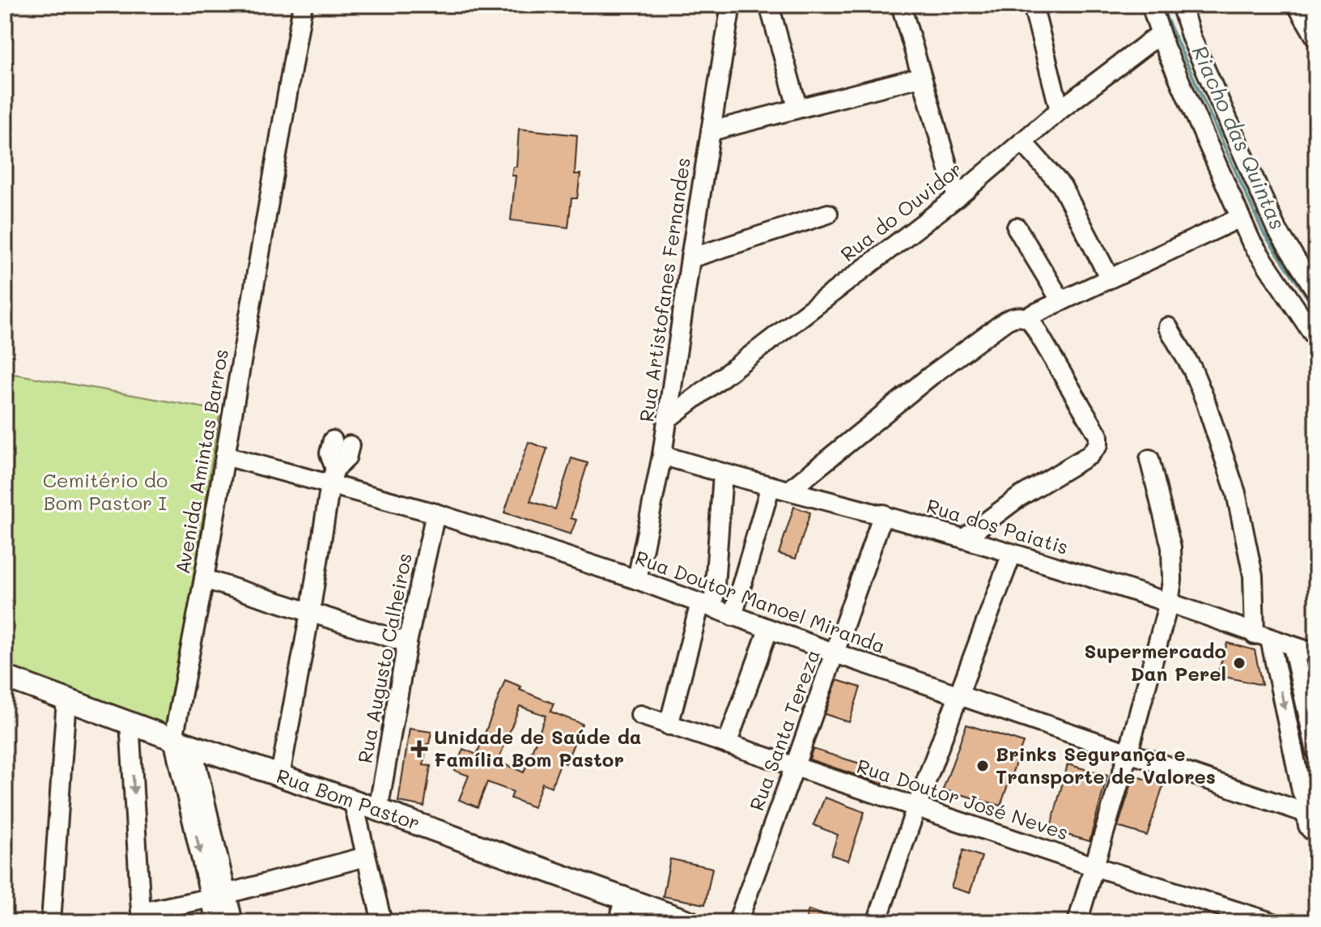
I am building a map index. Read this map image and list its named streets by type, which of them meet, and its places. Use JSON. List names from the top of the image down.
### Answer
{
  "streets": {
    "main road": ["Rua Bom Pastor"],
    "street": [
      "Rua do Ouvidor",
      "Rua Artistofanes Fernandes",
      "Avenida Amintas Barros",
      "Rua dos Paiatis",
      "Rua Doutor Manoel Miranda",
      "Rua Augusto Calheiros",
      "Rua Santa Tereza",
      "Rua Doutor José Neves"
    ]
  },
  "crossings": [
    ["Rua do Ouvidor", "Rua Artistofanes Fernandes"],
    ["Rua Artistofanes Fernandes", "Rua dos Paiatis"],
    ["Rua Artistofanes Fernandes", "Rua Doutor Manoel Miranda"],
    ["Avenida Amintas Barros", "Rua Doutor Manoel Miranda"],
    ["Avenida Amintas Barros", "Rua Bom Pastor"],
    ["Rua dos Paiatis", "Rua Santa Tereza"],
    ["Rua Doutor Manoel Miranda", "Rua Augusto Calheiros"],
    ["Rua Doutor Manoel Miranda", "Rua Santa Tereza"],
    ["Rua Augusto Calheiros", "Rua Bom Pastor"],
    ["Rua Santa Tereza", "Rua Doutor José Neves"]
  ],
  "water": ["Riacho das Quintas"],
  "parks": ["Cemitério do Bom Pastor I"],
  "places": {
    "other": ["Supermercado Dan Perel", "Brinks Segurança e Transporte de Valores"],
    "health": ["Unidade de Saúde da Família Bom Pastor"]
  }
}
